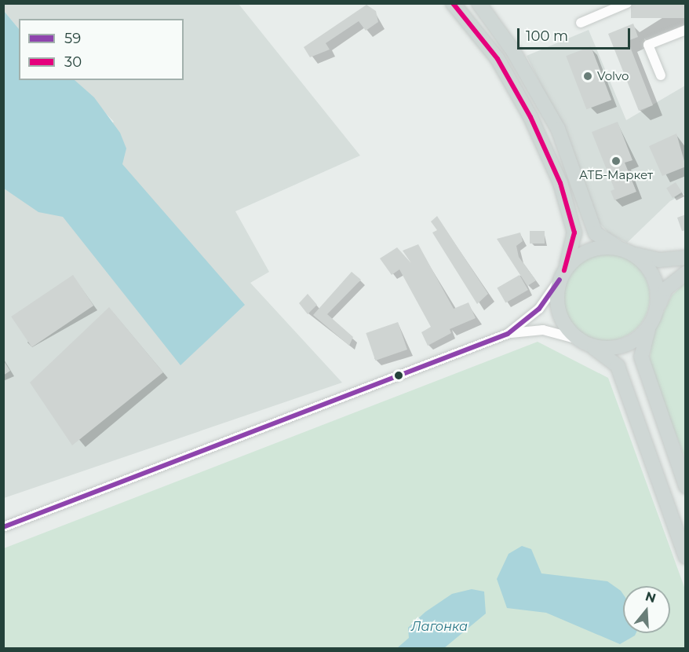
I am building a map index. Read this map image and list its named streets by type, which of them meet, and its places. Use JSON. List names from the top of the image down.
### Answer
{
  "water": ["Лагонка"],
  "places": ["Volvo", "АТБ-Маркет"],
  "lines": ["transit line 30", "transit line 59"],
  "legend": ["59", "30"],
  "scale_bar": "100 m",
  "north": "top"
}
